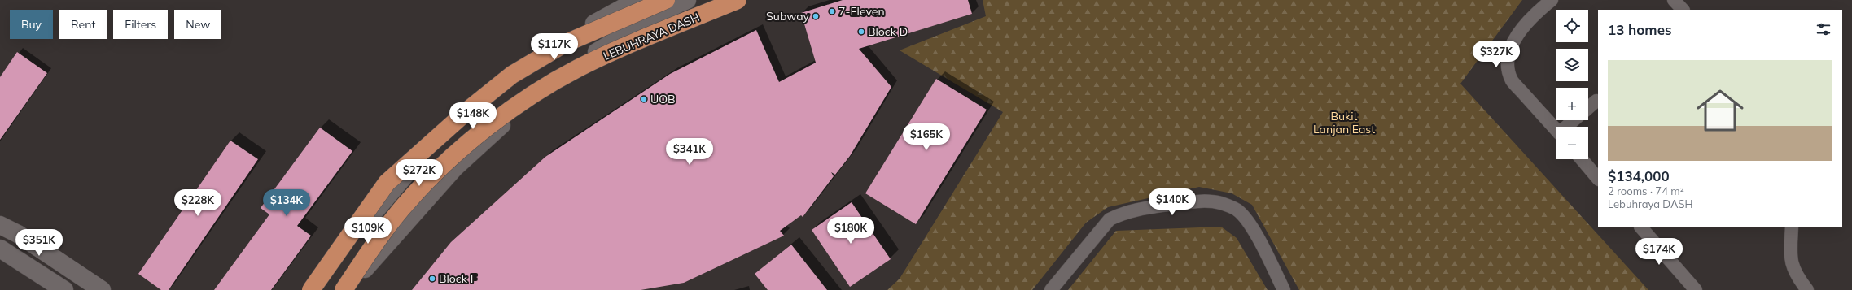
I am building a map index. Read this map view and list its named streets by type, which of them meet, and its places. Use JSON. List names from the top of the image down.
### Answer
{
  "streets": {
    "highway": ["LEBUHRAYA DASH"]
  },
  "parks": ["Bukit Lanjan East"],
  "places": [
    "7-Eleven",
    "Subway",
    "Block D",
    "UOB",
    "Block F"
  ],
  "page": {
    "map_buttons": ["+", "−"],
    "chip": [
      "Buy",
      "Rent",
      "Filters",
      "New"
    ],
    "heading": "13 homes",
    "price": [
      "$117K",
      "$327K",
      "$148K",
      "$165K",
      "$341K",
      "$272K",
      "$140K",
      "$228K",
      "$134K",
      "$109K",
      "$180K",
      "$351K",
      "$174K"
    ],
    "list": [
      {
        "name": "$134,000",
        "note": "2 rooms · 74 m² · Lebuhraya DASH"
      }
    ]
  }
}
